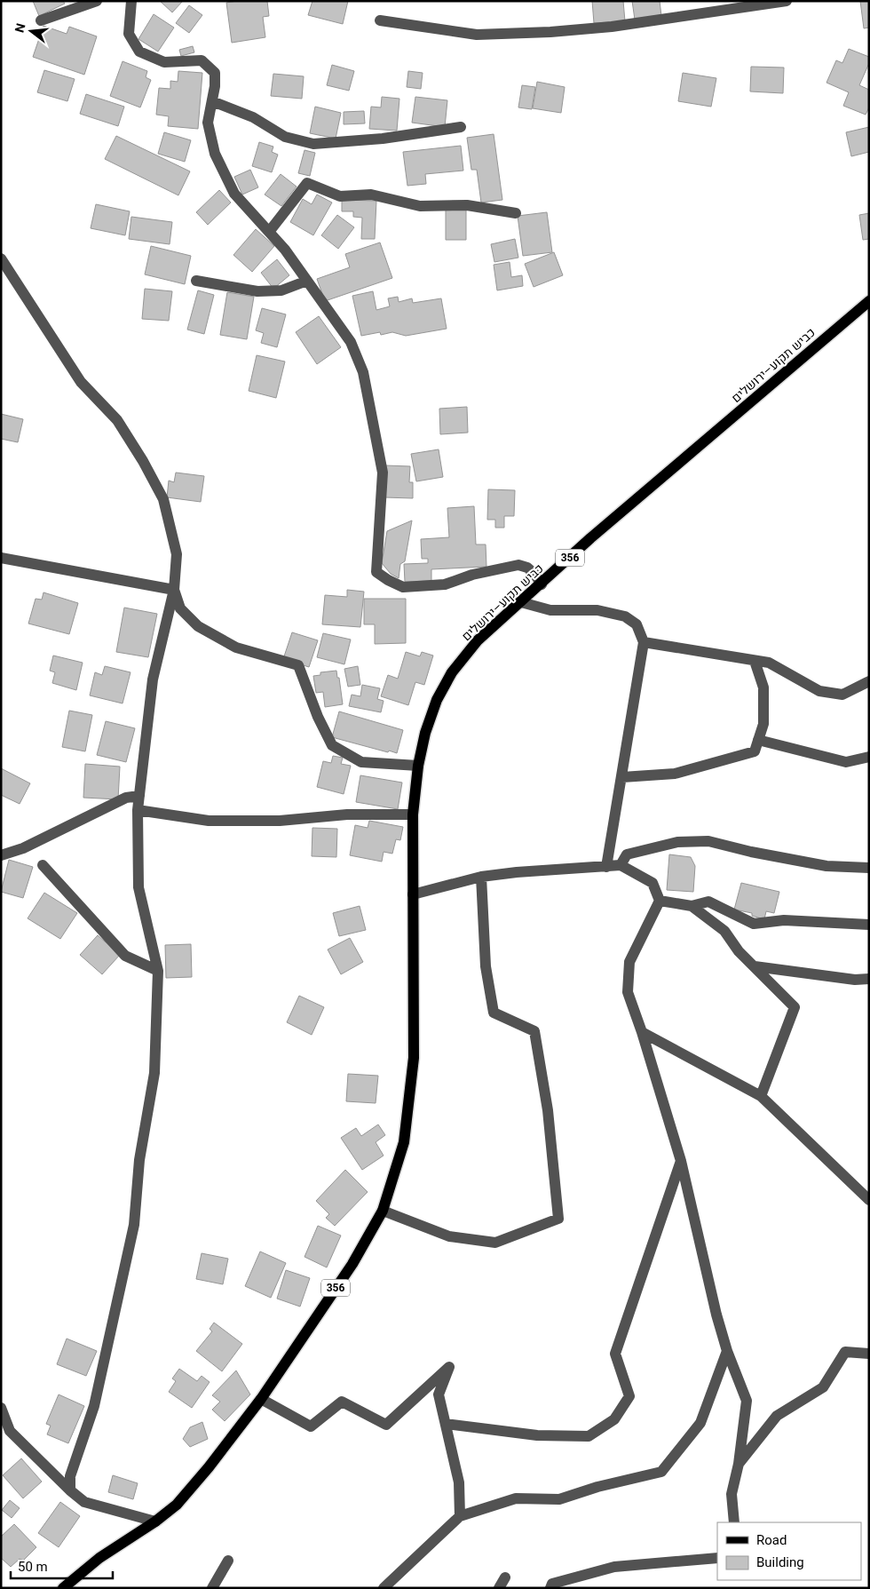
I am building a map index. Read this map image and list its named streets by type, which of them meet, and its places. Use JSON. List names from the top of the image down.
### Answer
{
  "streets": {
    "main road": ["כביש תקוע–ירושלים", "356"]
  },
  "crossings": [
    ["כביש תקוע–ירושלים", "356"]
  ],
  "legend": ["Road", "Building"],
  "scale_bar": "50 m",
  "north": "left"
}
